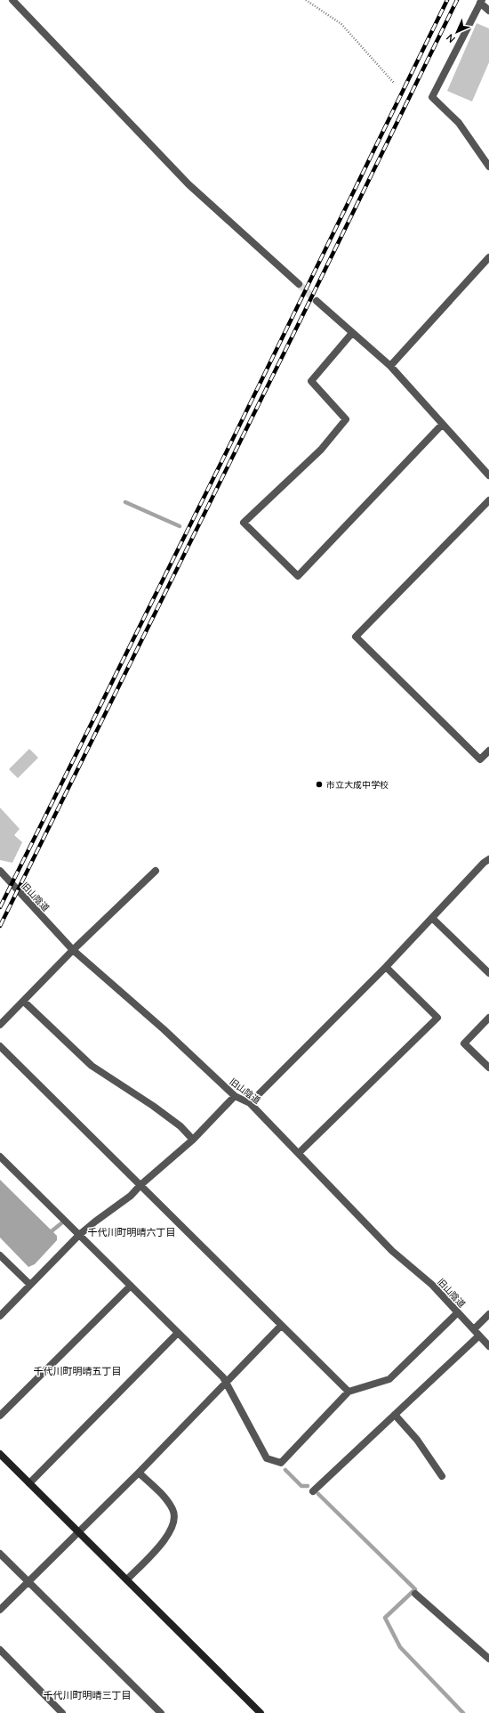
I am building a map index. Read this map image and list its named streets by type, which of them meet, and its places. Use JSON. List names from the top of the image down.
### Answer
{
  "streets": {
    "street": ["旧山陰道"]
  },
  "districts": ["千代川町明晴六丁目", "千代川町明晴五丁目", "千代川町明晴三丁目"],
  "places": ["市立大成中学校"],
  "north": "bottom left"
}
